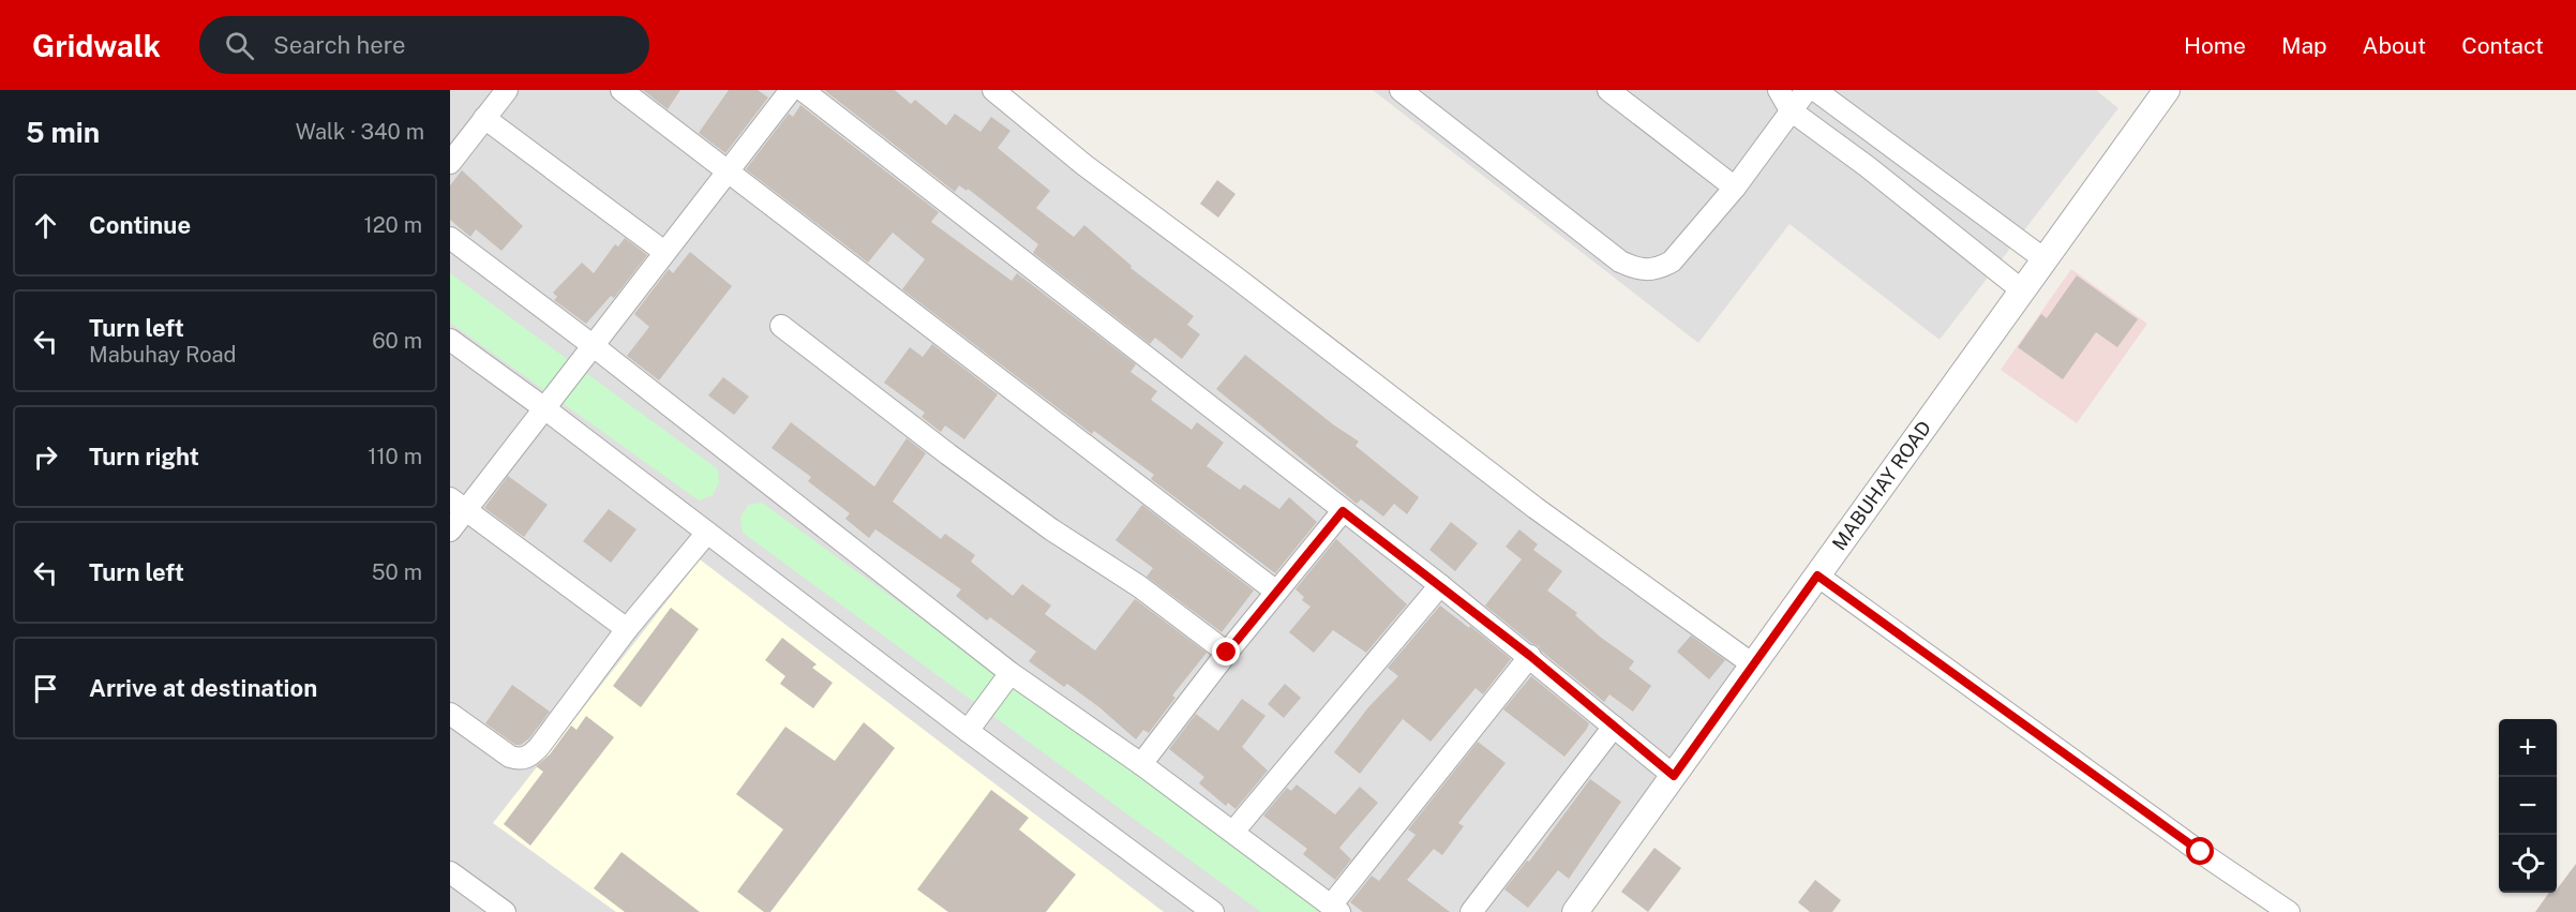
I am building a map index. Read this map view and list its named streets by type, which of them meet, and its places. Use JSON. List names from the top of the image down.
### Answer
{
  "streets": {
    "street": ["MABUHAY ROAD"]
  },
  "page": {
    "header": "Gridwalk",
    "search": "Search here",
    "nav": [
      "Home",
      "Map",
      "About",
      "Contact"
    ],
    "heading": ["5 min", "Walk · 340 m"],
    "list": [
      ["Continue", "120 m"],
      ["Turn left", "Mabuhay Road", "60 m"],
      ["Turn right", "110 m"],
      ["Turn left", "50 m"],
      "Arrive at destination"
    ],
    "map_buttons": ["+", "−"]
  }
}
